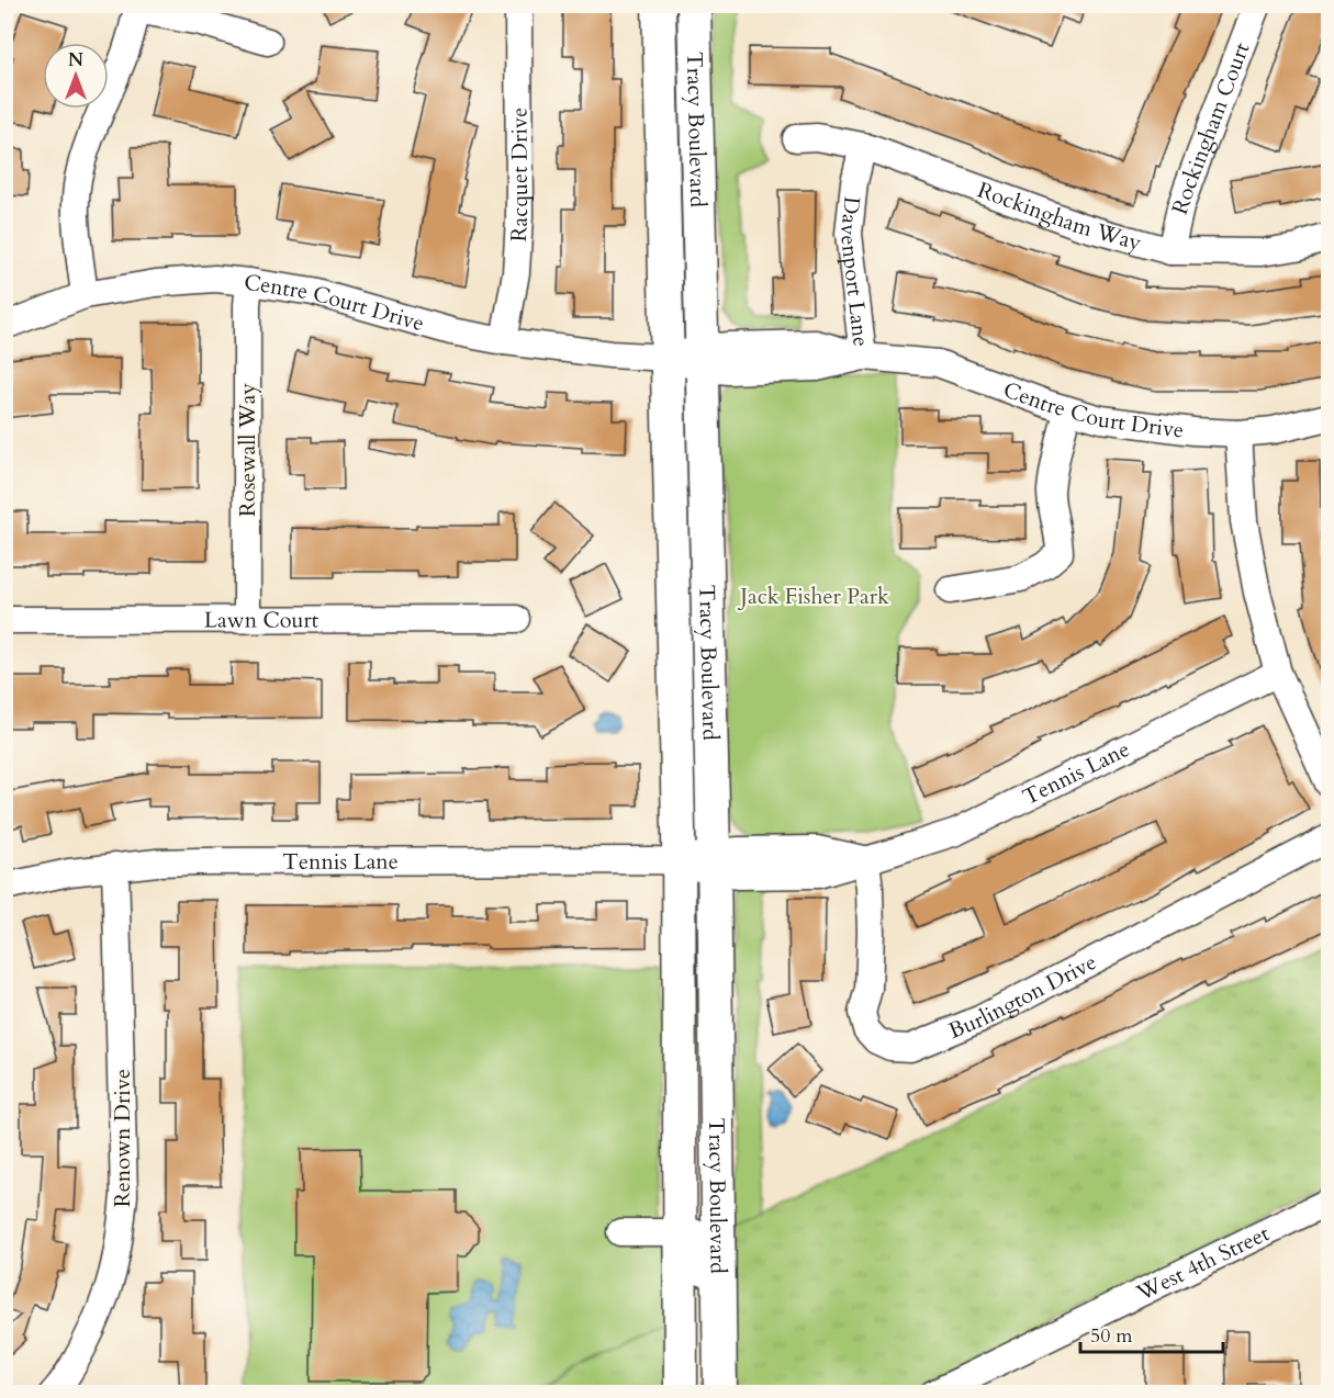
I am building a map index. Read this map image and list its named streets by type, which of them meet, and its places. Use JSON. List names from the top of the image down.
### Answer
{
  "streets": {
    "main road": ["Tracy Boulevard"],
    "street": [
      "Rockingham Court",
      "Racquet Drive",
      "Rockingham Way",
      "Davenport Lane",
      "Centre Court Drive",
      "Rosewall Way",
      "Lawn Court",
      "Tennis Lane",
      "Burlington Drive",
      "Renown Drive",
      "West 4th Street"
    ]
  },
  "crossings": [
    ["Rockingham Court", "Rockingham Way"],
    ["Tracy Boulevard", "Centre Court Drive"],
    ["Tracy Boulevard", "Tennis Lane"],
    ["Racquet Drive", "Centre Court Drive"],
    ["Rockingham Way", "Davenport Lane"],
    ["Davenport Lane", "Centre Court Drive"],
    ["Centre Court Drive", "Rosewall Way"],
    ["Rosewall Way", "Lawn Court"],
    ["Tennis Lane", "Burlington Drive"],
    ["Tennis Lane", "Renown Drive"]
  ],
  "parks": ["Jack Fisher Park"],
  "scale_bar": "50 m",
  "north": "top"
}
